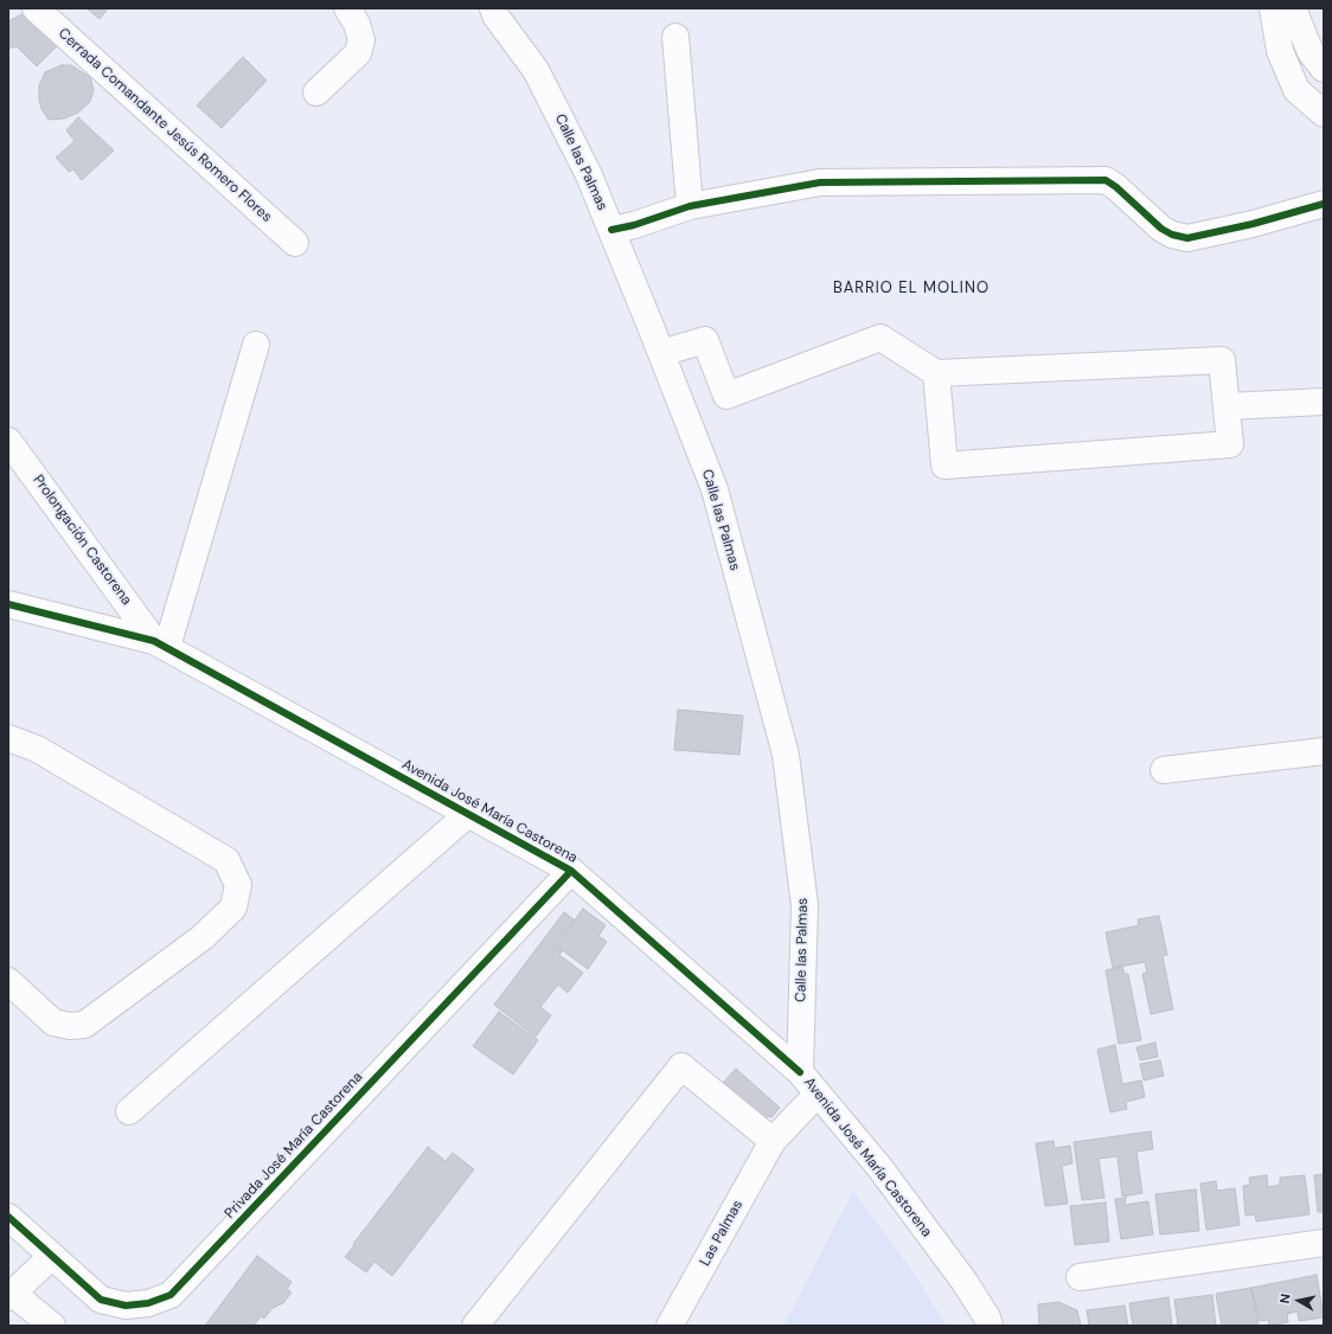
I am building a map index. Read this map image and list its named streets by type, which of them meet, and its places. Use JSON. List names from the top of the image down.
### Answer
{
  "streets": {
    "street": [
      "Cerrada Comandante Jesús Romero Flores",
      "Calle las Palmas",
      "Prolongación Castorena",
      "Avenida José María Castorena",
      "Privada José María Castorena",
      "Las Palmas"
    ]
  },
  "crossings": [
    ["Calle las Palmas", "Avenida José María Castorena"],
    ["Prolongación Castorena", "Avenida José María Castorena"],
    ["Avenida José María Castorena", "Privada José María Castorena"],
    ["Avenida José María Castorena", "Las Palmas"]
  ],
  "districts": ["BARRIO EL MOLINO"],
  "north": "left"
}
